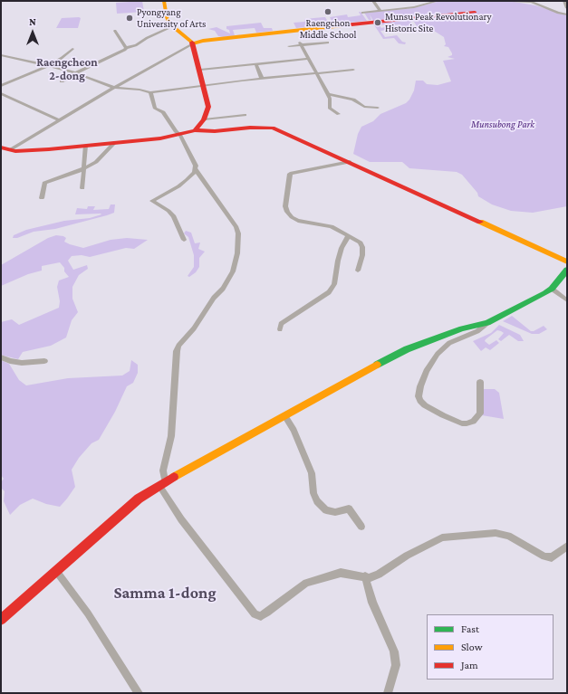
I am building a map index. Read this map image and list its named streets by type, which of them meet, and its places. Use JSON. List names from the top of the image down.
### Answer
{
  "districts": ["Raengcheon 2-dong", "Samma 1-dong"],
  "parks": ["Munsubong Park"],
  "places": ["Raengchon Middle School", "Pyongyang University of Arts", "Munsu Peak Revolutionary Historic Site"],
  "legend": ["Fast", "Slow", "Jam"],
  "north": "top"
}
